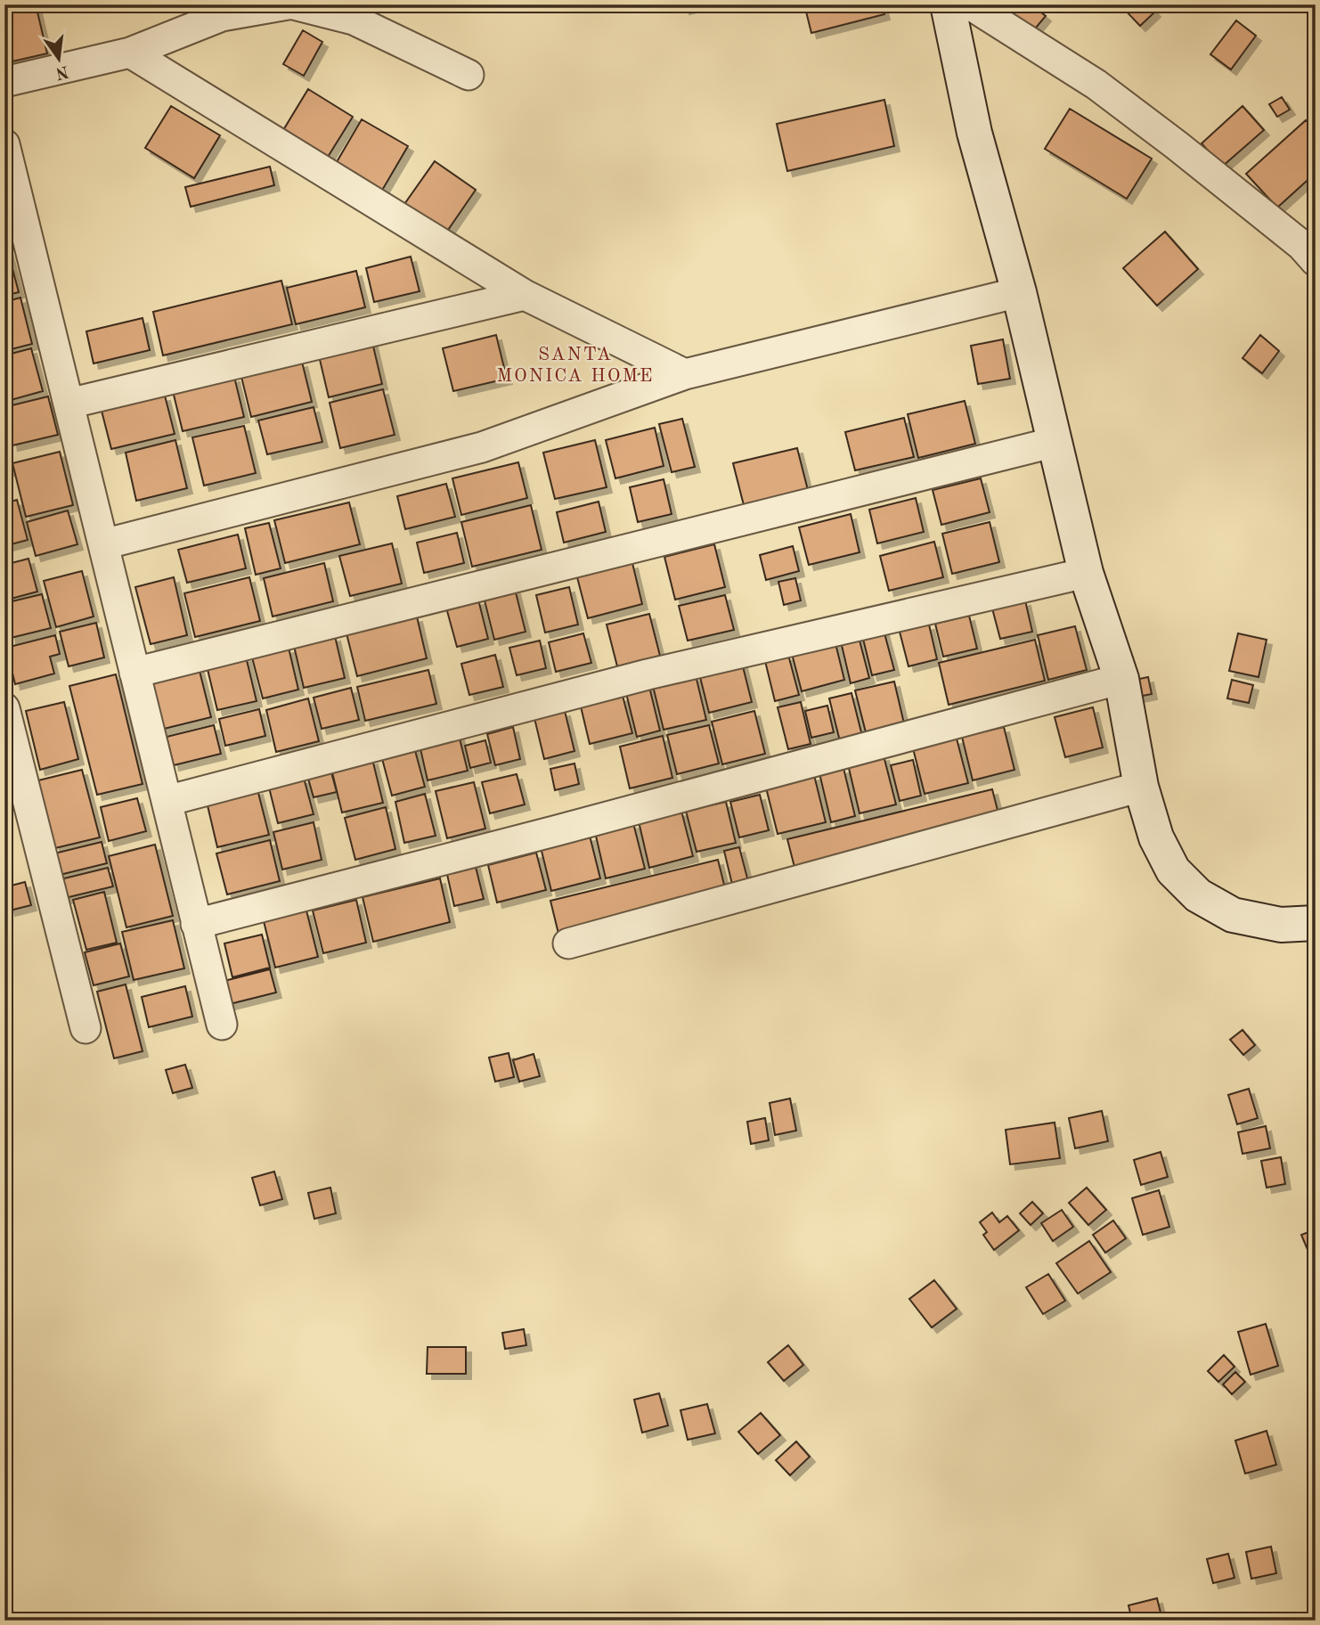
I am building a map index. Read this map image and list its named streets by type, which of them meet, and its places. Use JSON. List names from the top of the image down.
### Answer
{
  "districts": ["SANTA MONICA HOME"],
  "north": "bottom"
}
